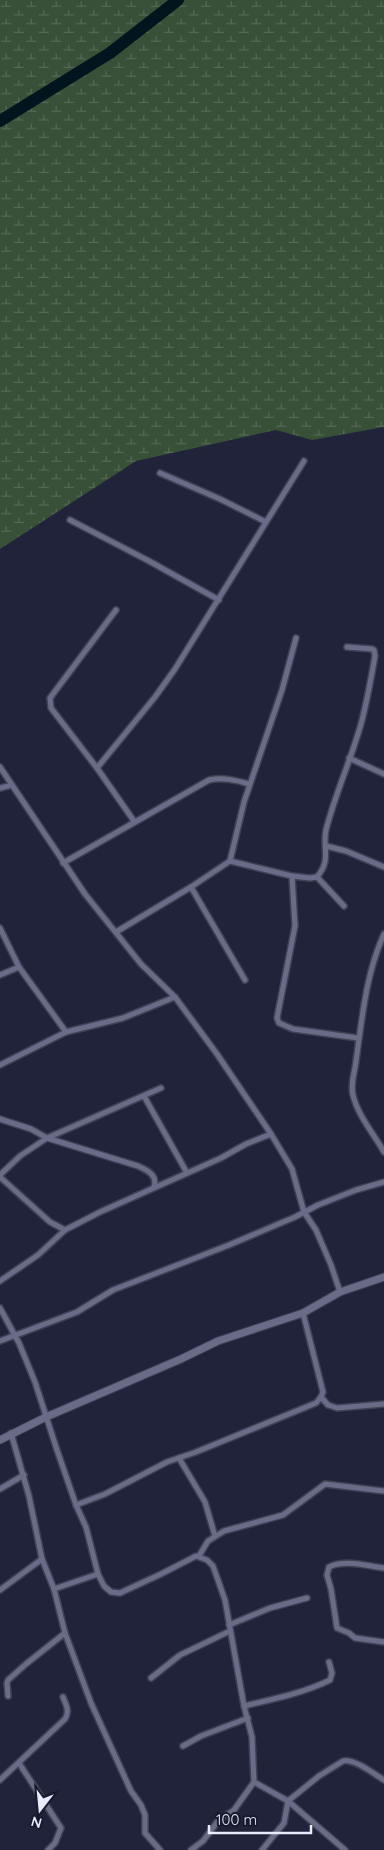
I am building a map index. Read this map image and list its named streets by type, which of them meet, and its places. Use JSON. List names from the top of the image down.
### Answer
{
  "scale_bar": "100 m",
  "north": "bottom"
}
